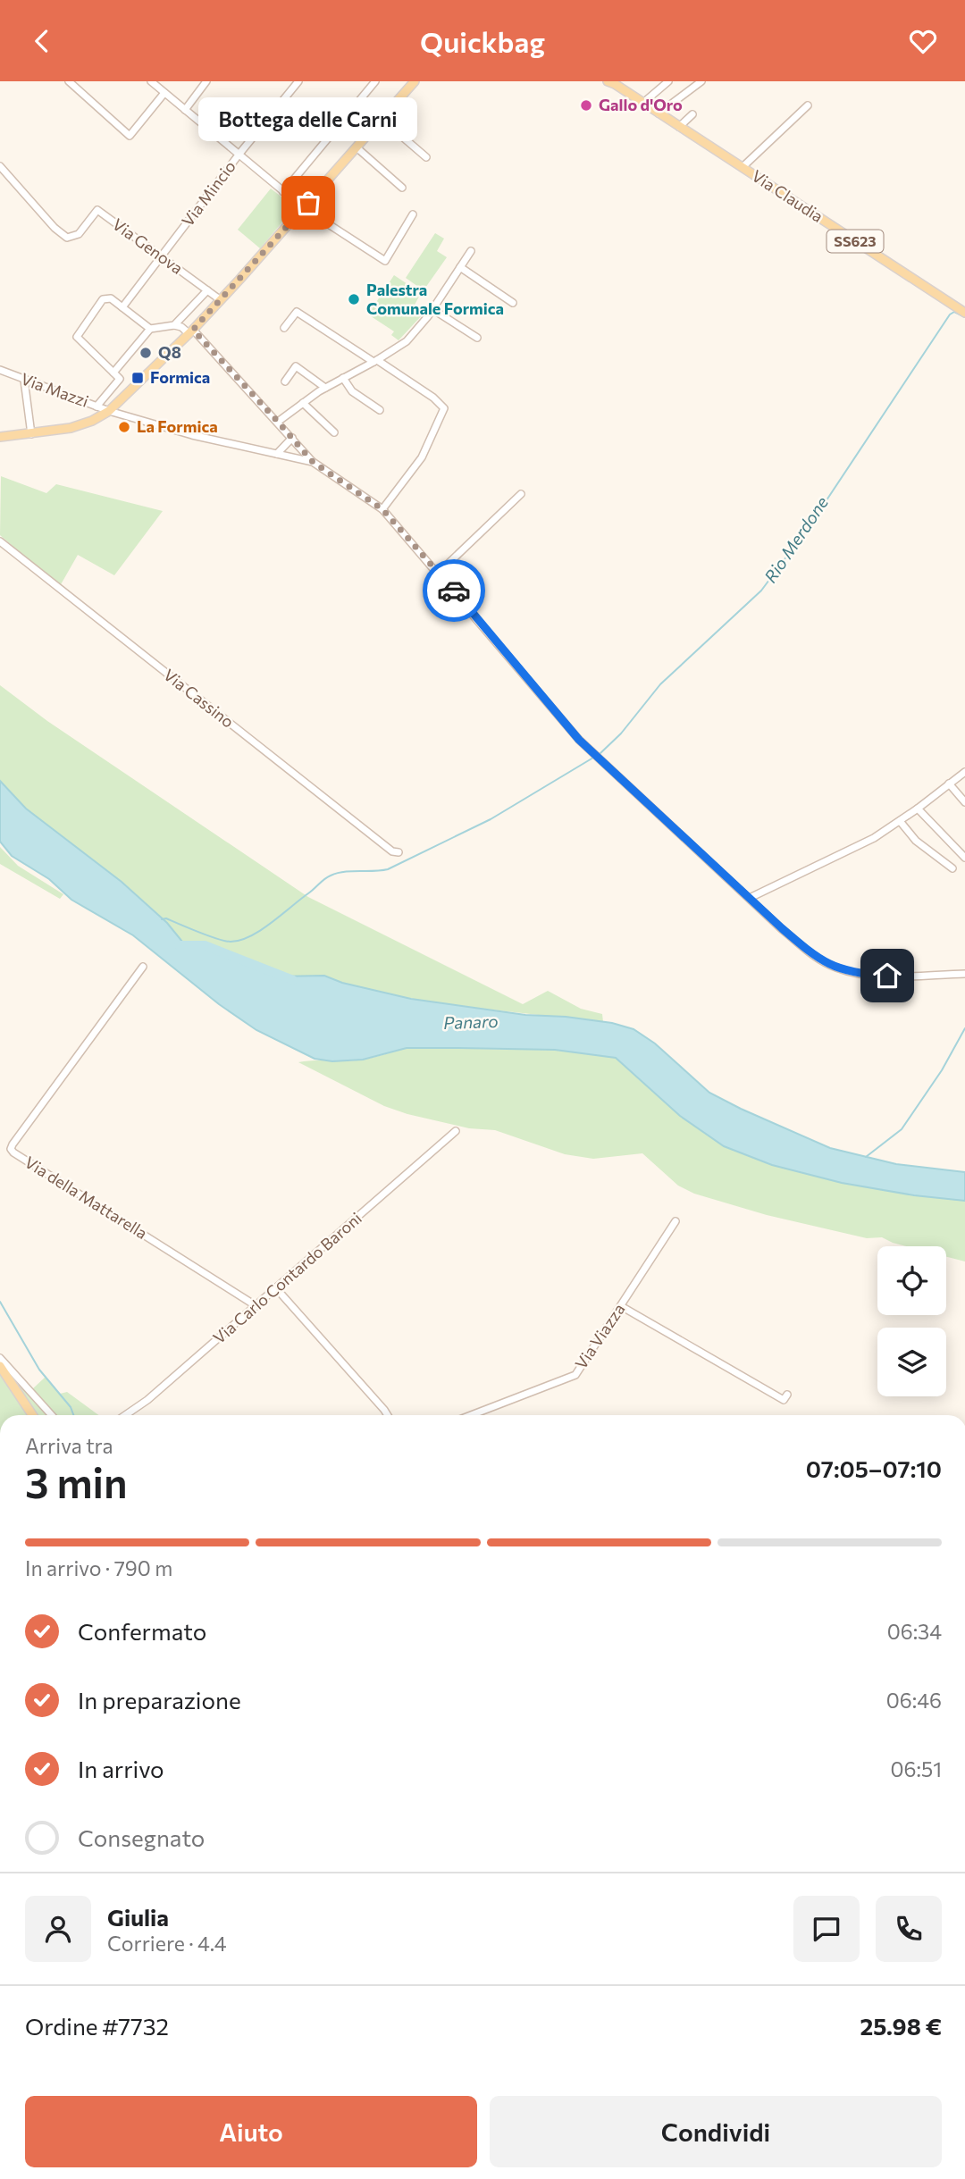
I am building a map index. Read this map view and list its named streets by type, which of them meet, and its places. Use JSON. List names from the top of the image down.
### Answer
{
  "streets": {
    "main road": ["Via Claudia", "SS623"],
    "street": [
      "Via Mincio",
      "Via Genova",
      "Via Mazzi",
      "Via Cassino",
      "Via della Mattarella",
      "Via Carlo Contardo Baroni",
      "Via Viazza"
    ]
  },
  "crossings": [
    ["Via Mincio", "Via Genova"],
    ["Via della Mattarella", "Via Carlo Contardo Baroni"]
  ],
  "water": ["Rio Merdone", "Panaro"],
  "places": {
    "other": [
      "Gallo d'Oro",
      "Bottega delle Carni",
      "Palestra Comunale Formica",
      "Q8",
      "La Formica"
    ],
    "transit": ["Formica"]
  },
  "page": {
    "header": "Quickbag",
    "bubble": "Bottega delle Carni",
    "heading": ["3 min", "Arriva tra", "07:05–07:10"],
    "panel": [
      "Giulia",
      "Corriere · 4.4",
      "Ordine #7732",
      "25.98 €"
    ],
    "bar": "In arrivo · 790 m",
    "list": [
      ["Confermato", "06:34"],
      ["In preparazione", "06:46"],
      ["In arrivo", "06:51"],
      "Consegnato"
    ],
    "buttons": ["Aiuto", "Condividi"]
  }
}
